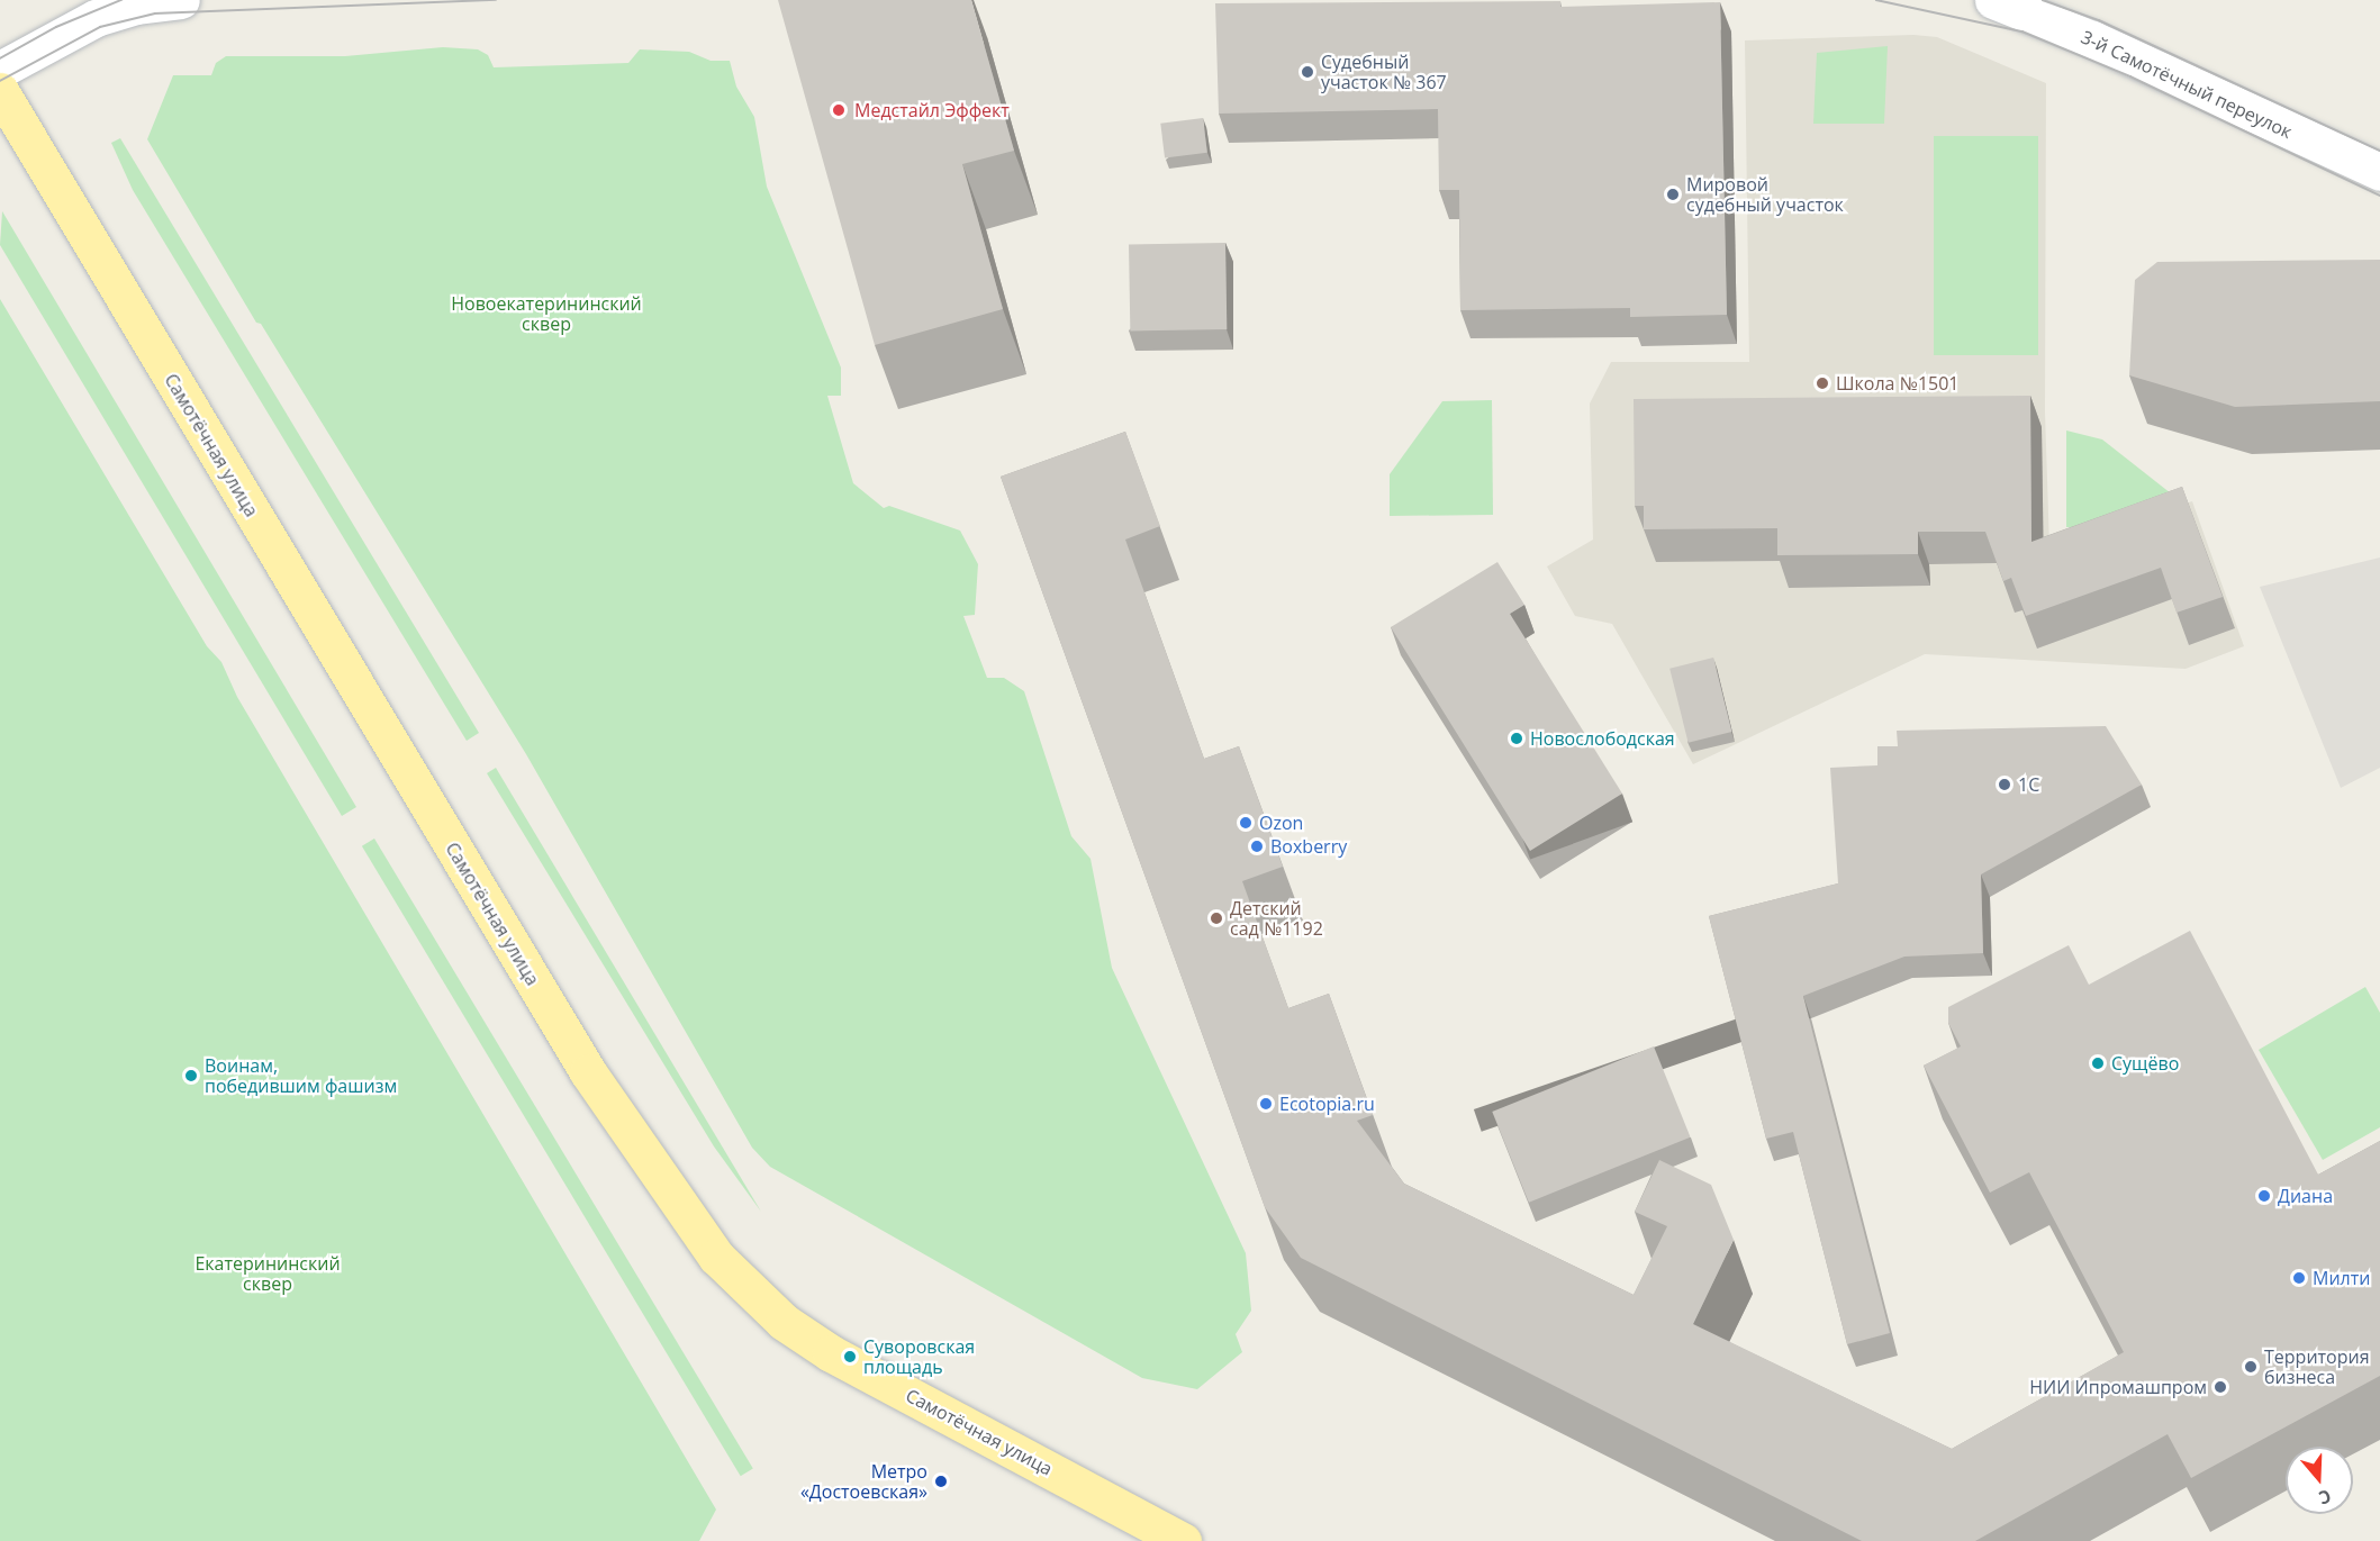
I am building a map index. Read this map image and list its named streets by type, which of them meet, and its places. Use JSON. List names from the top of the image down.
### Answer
{
  "streets": {
    "main road": ["Самотёчная улица"],
    "street": ["3-й Самотёчный переулок"]
  },
  "parks": ["Новоекатерининский сквер", "Екатерининский сквер"],
  "places": [
    "Судебный участок № 367",
    "Медстайл Эффект",
    "Мировой судебный участок",
    "Школа №1501",
    "Новослободская",
    "1С",
    "Ozon",
    "Boxberry",
    "Детский сад №1192",
    "Сущёво",
    "Воинам, победившим фашизм",
    "Ecotopia.ru",
    "Диана",
    "Милти",
    "Суворовская площадь",
    "Территория бизнеса",
    "НИИ Ипромашпром",
    "Метро «Достоевская»"
  ],
  "north": "bottom"
}
